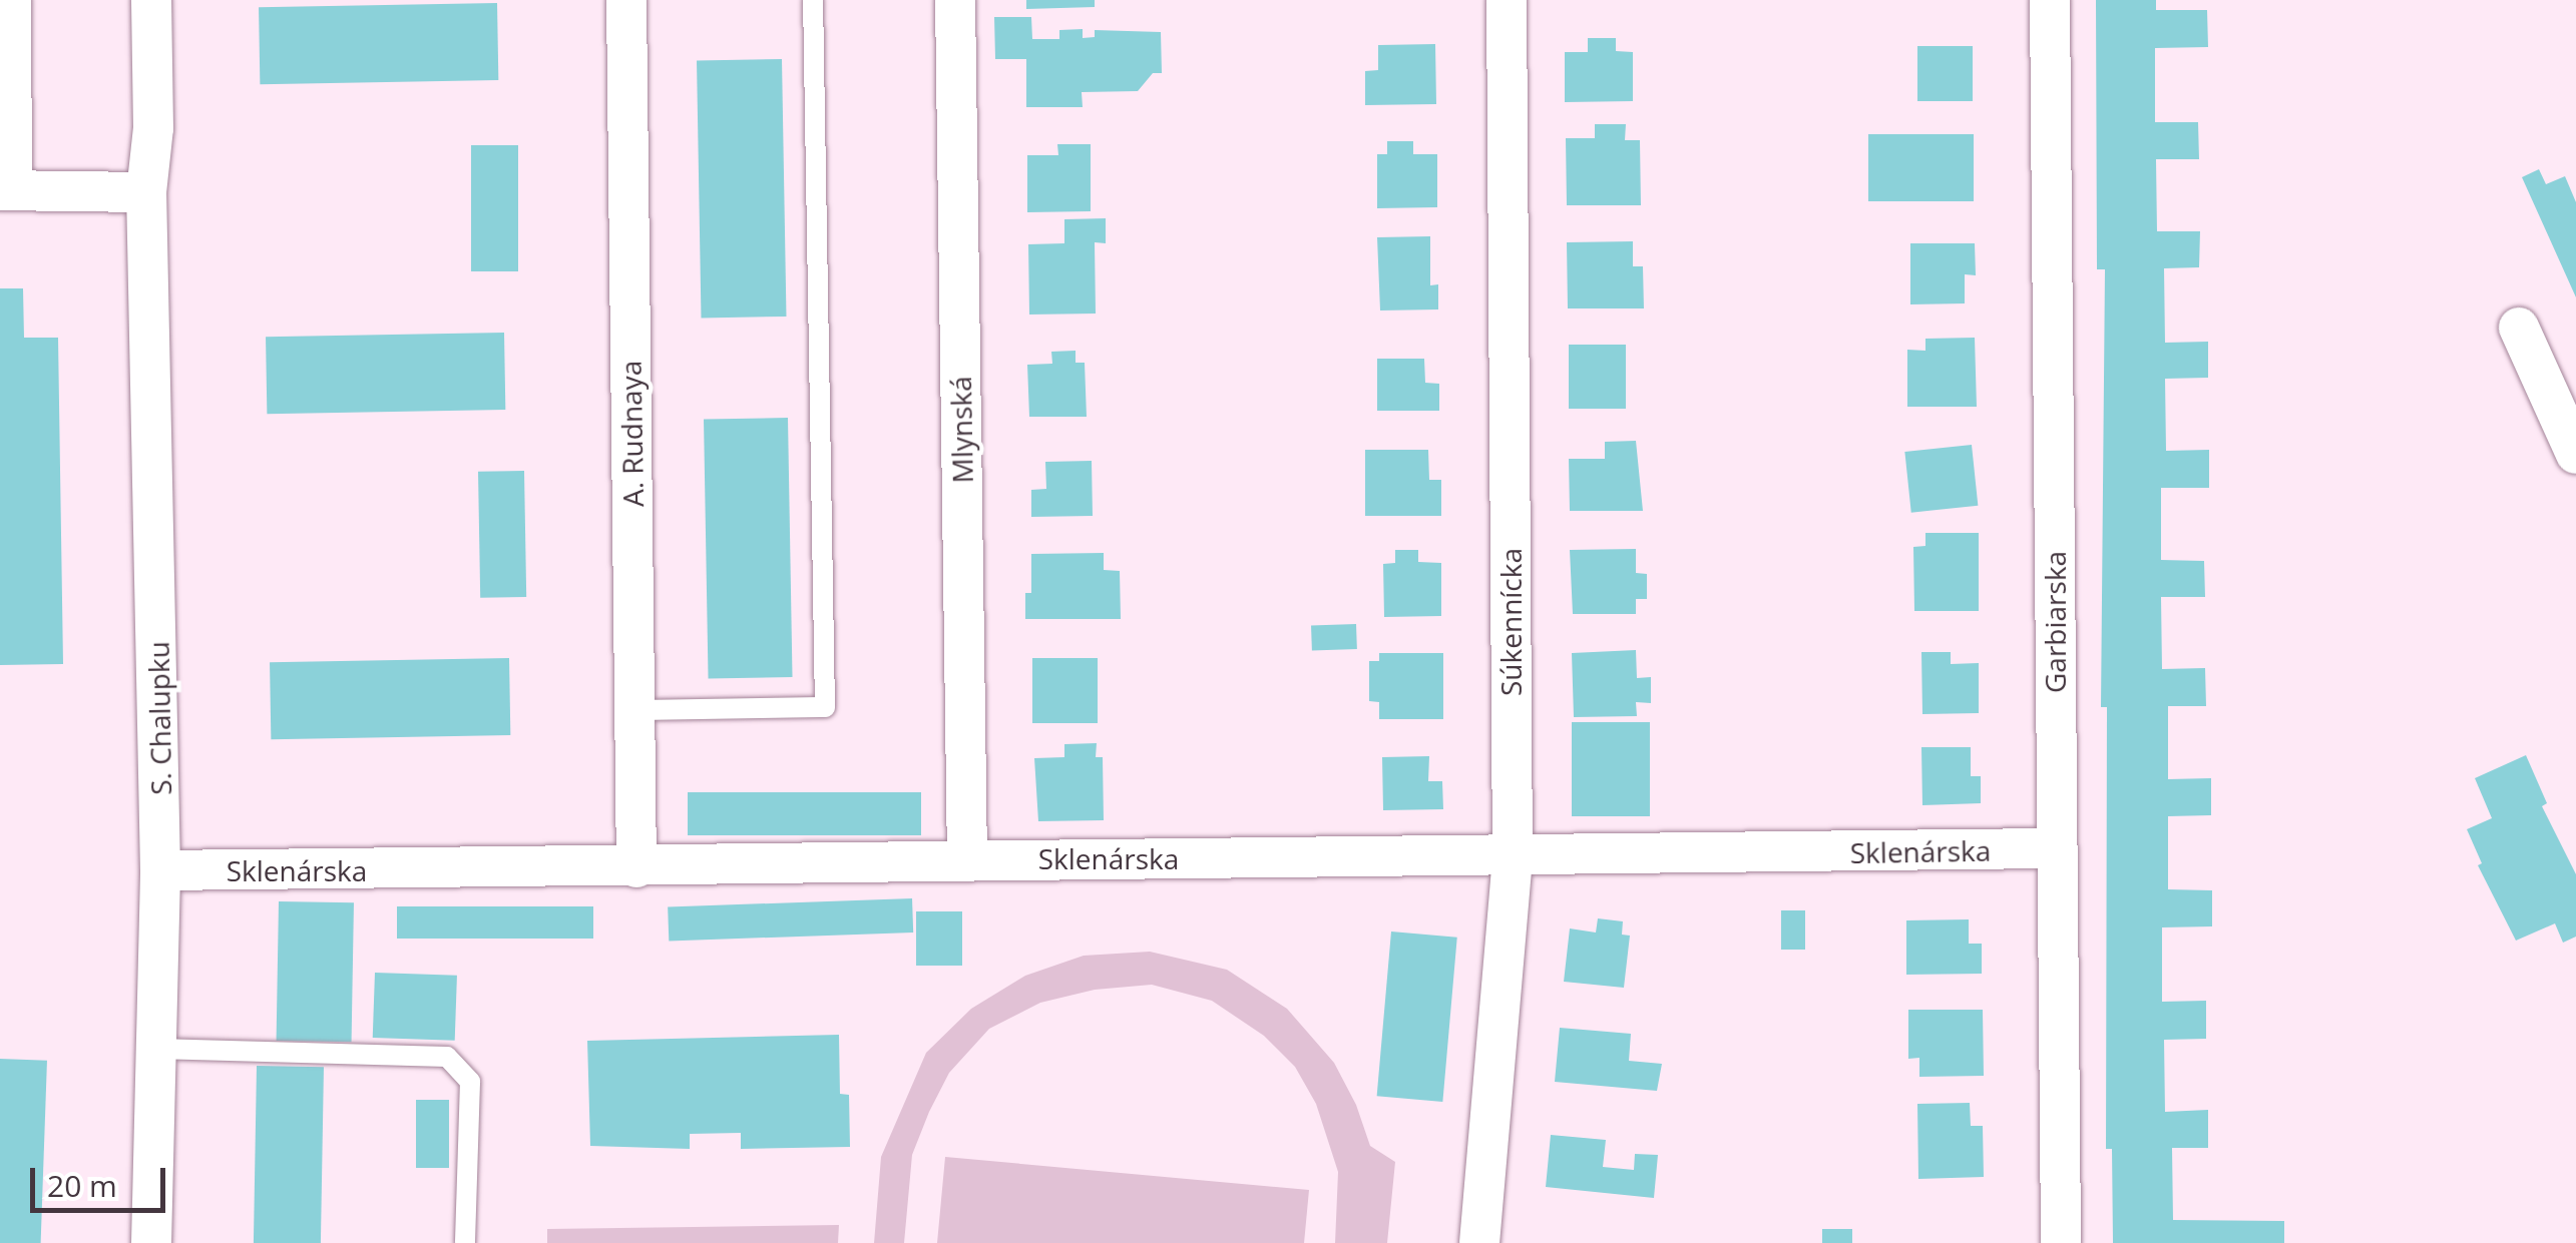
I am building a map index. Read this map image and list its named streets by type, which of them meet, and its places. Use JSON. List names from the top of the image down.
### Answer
{
  "streets": {
    "street": [
      "Mlynská",
      "A. Rudnaya",
      "Súkennícka",
      "Garbiarska",
      "S. Chalupku",
      "Sklenárska"
    ]
  },
  "crossings": [
    ["Mlynská", "Sklenárska"],
    ["A. Rudnaya", "Sklenárska"],
    ["Súkennícka", "Sklenárska"],
    ["Garbiarska", "Sklenárska"],
    ["S. Chalupku", "Sklenárska"]
  ],
  "scale_bar": "20 m"
}
